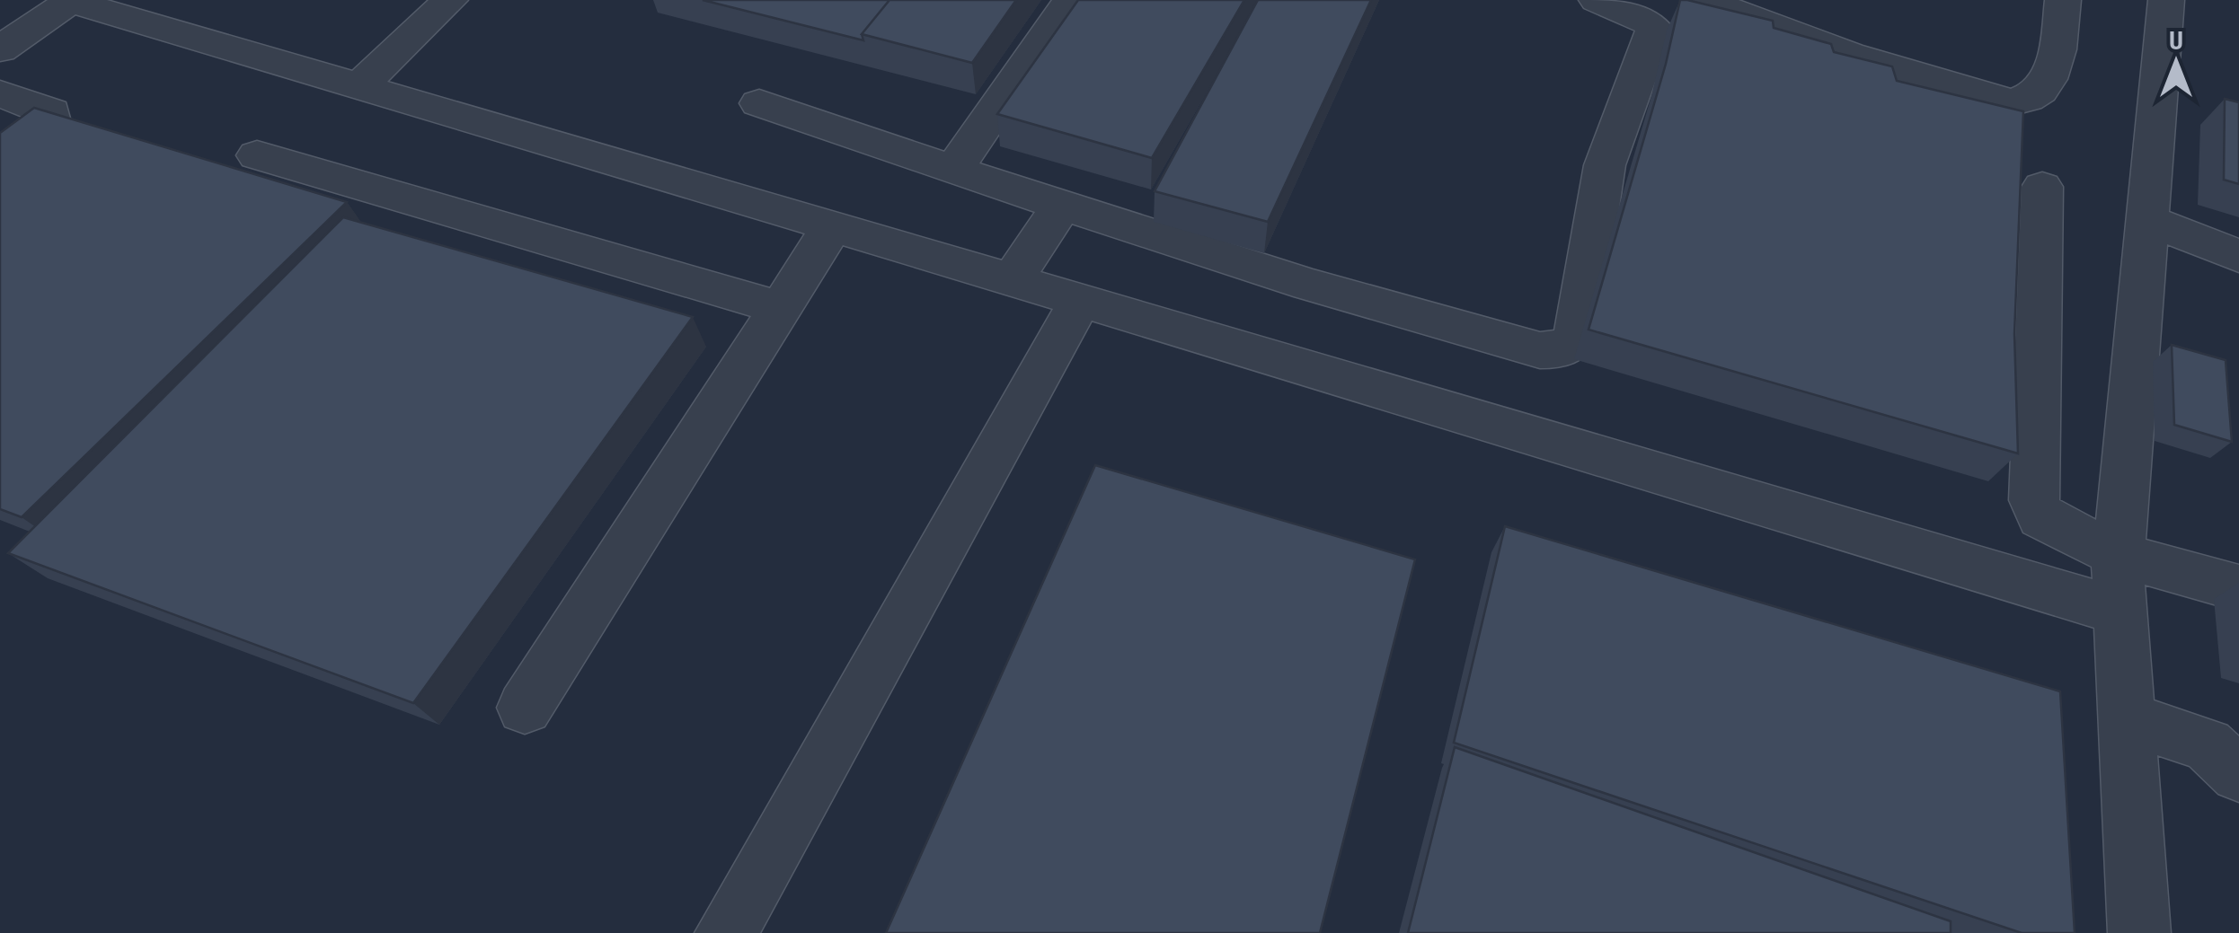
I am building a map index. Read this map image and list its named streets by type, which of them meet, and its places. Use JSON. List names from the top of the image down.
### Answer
{
  "north": "top"
}
